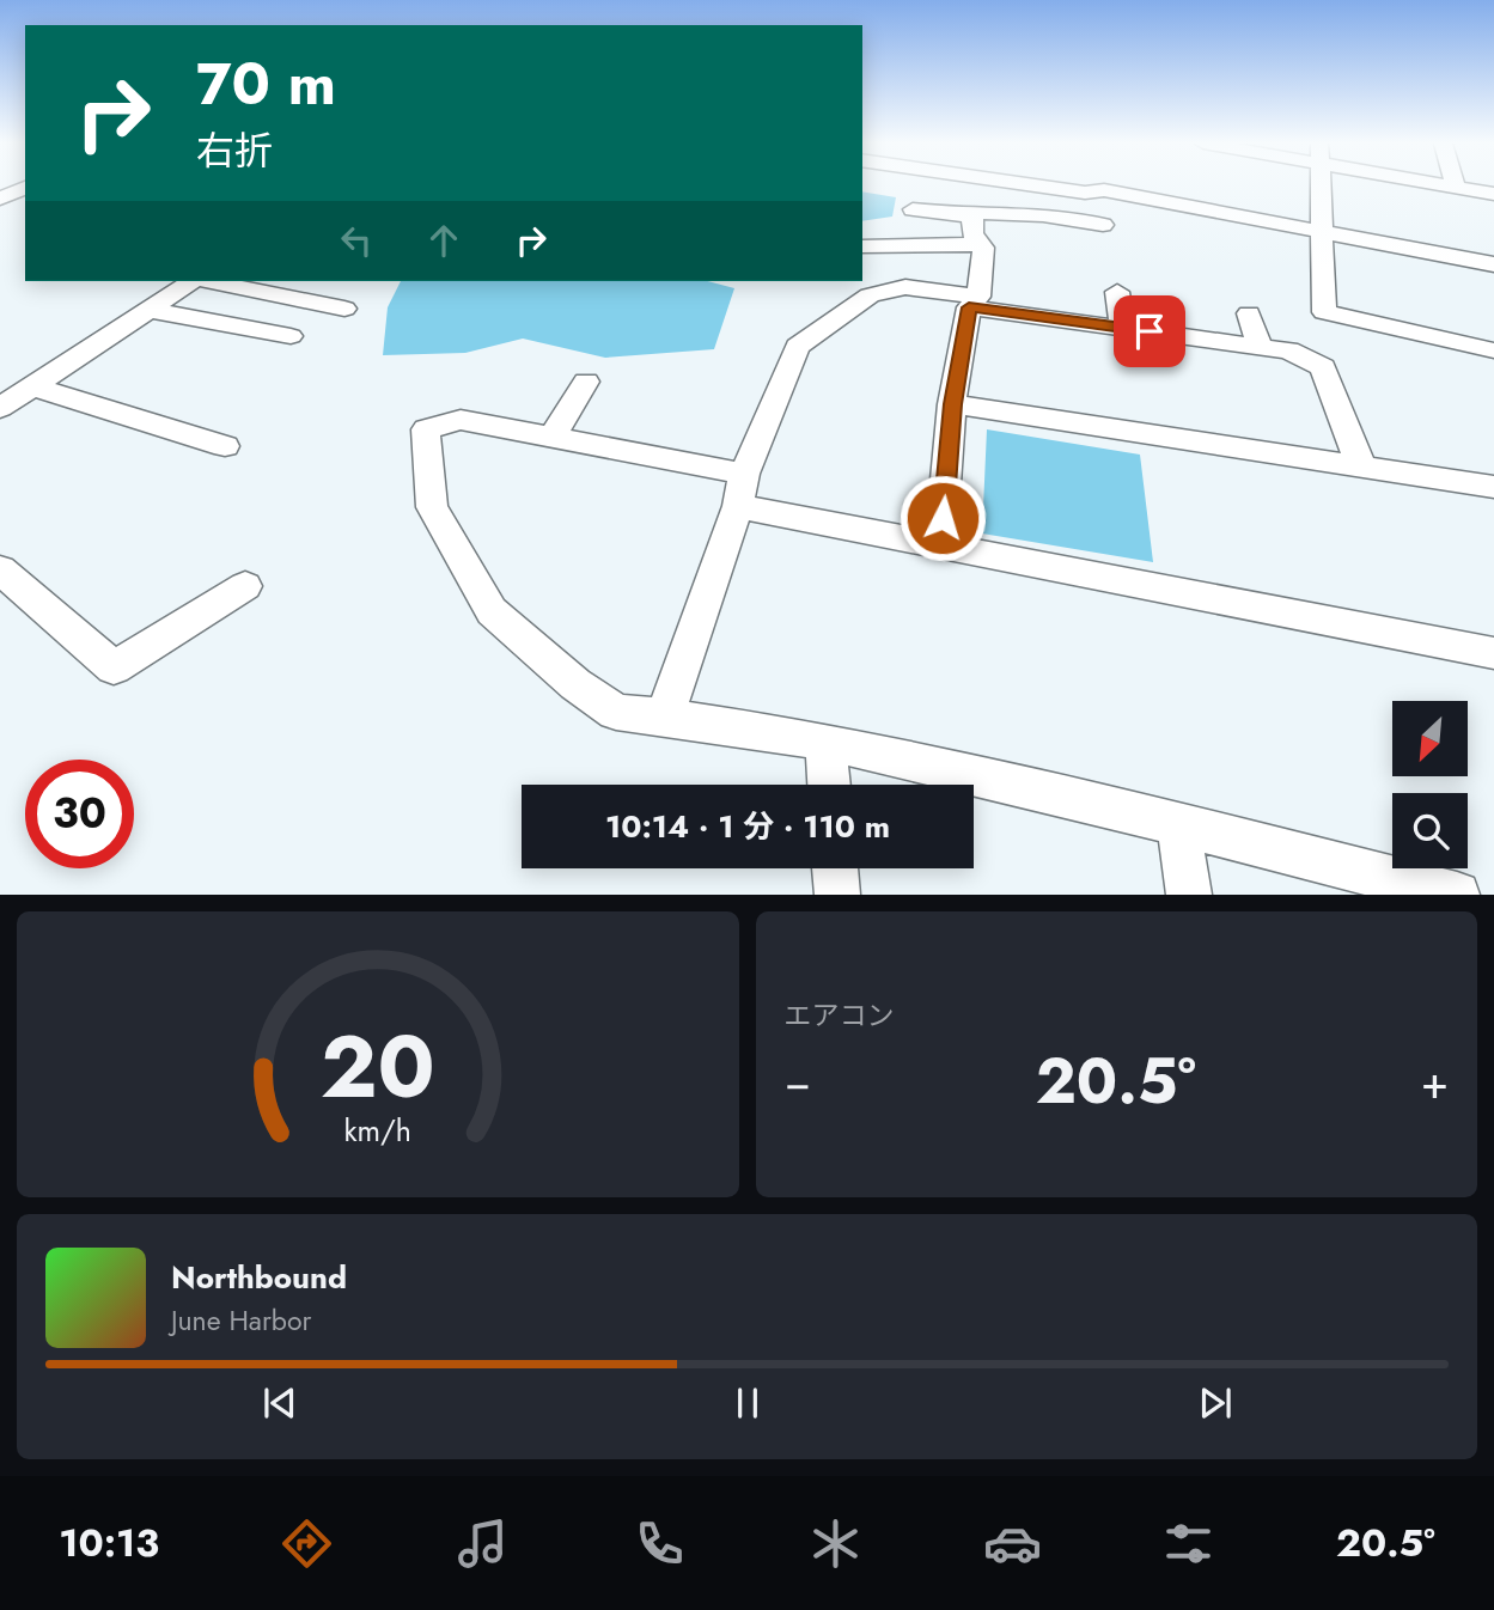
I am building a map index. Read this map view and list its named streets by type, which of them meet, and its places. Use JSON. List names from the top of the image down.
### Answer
{
  "north": "bottom left",
  "page": {
    "turn": ["70 m", "右折"],
    "limit": "30",
    "trip": "10:14 · 1 分 · 110 m",
    "tile": "エアコン",
    "heat": ["−", "20.5°", "+"],
    "song": ["Northbound", "June Harbor"],
    "tabs": ["10:13", "20.5°"],
    "gauge": ["20", "km/h"]
  }
}
